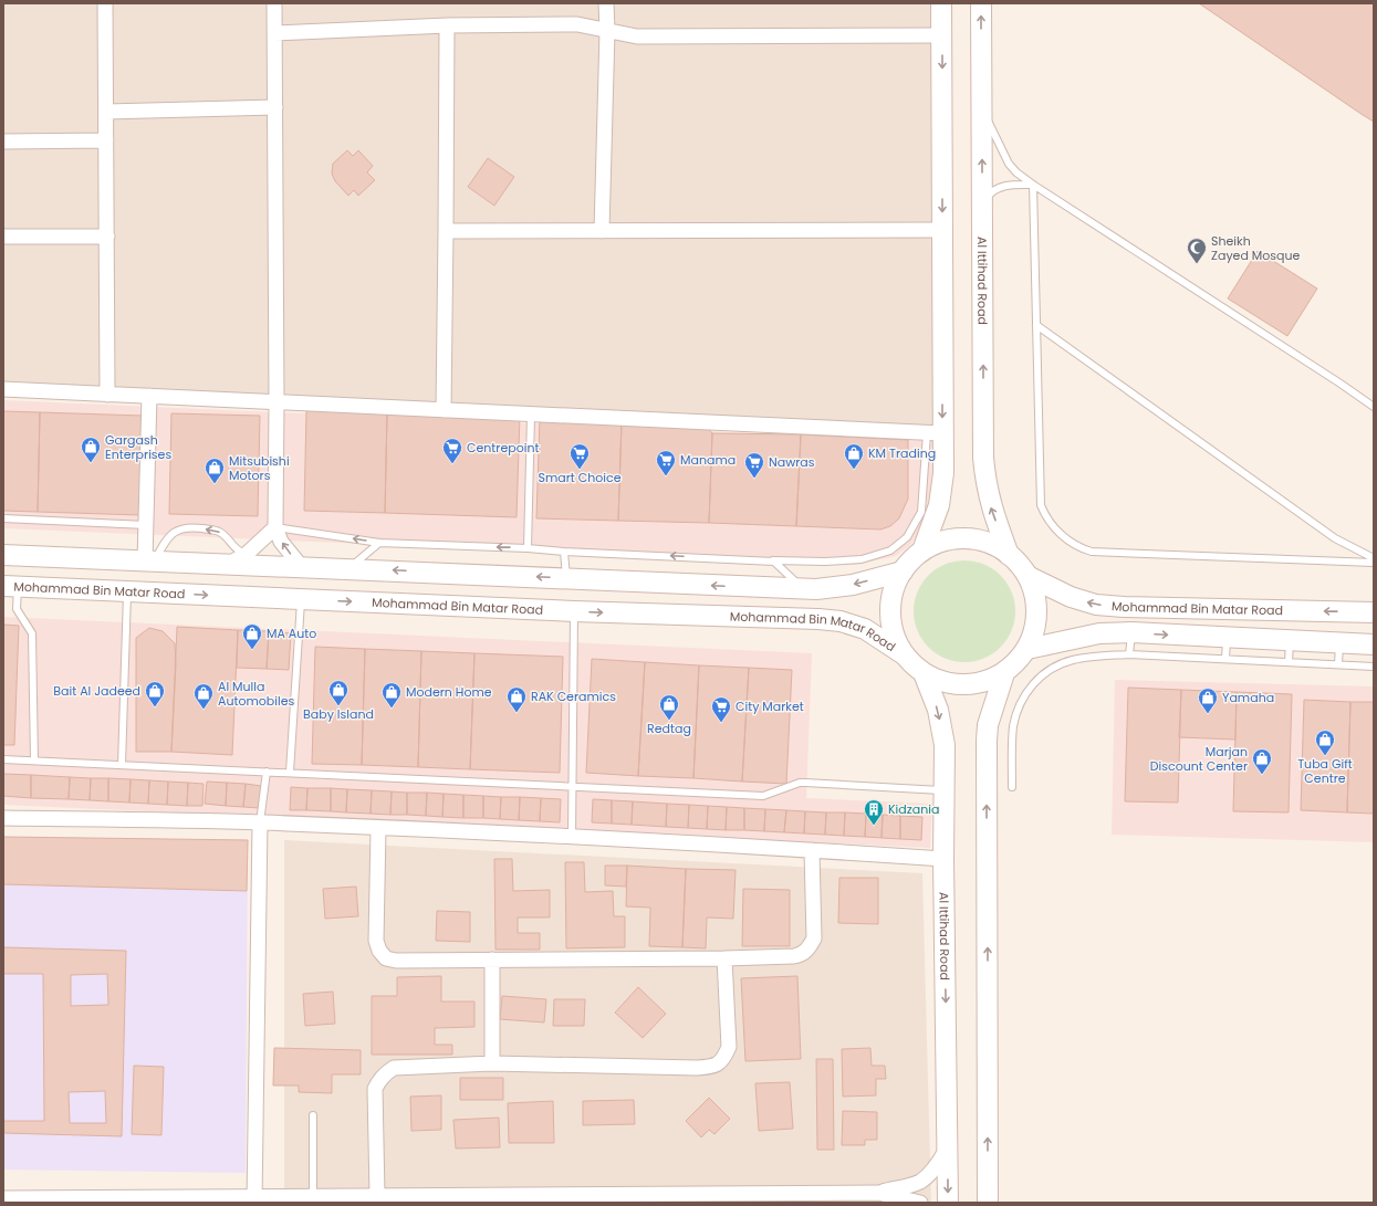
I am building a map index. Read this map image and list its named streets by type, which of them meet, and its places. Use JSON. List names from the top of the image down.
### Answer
{
  "streets": {
    "street": ["Al Ittihad Road", "Mohammad Bin Matar Road"]
  },
  "crossings": [
    ["Al Ittihad Road", "Mohammad Bin Matar Road"]
  ],
  "places": {
    "mosque": ["Sheikh Zayed Mosque"],
    "shop": [
      "Gargash Enterprises",
      "KM Trading",
      "Mitsubishi Motors",
      "MA Auto",
      "Baby Island",
      "Bait Al Jadeed",
      "Modern Home",
      "Al Mulla Automobiles",
      "RAK Ceramics",
      "Yamaha",
      "Redtag",
      "Tuba Gift Centre",
      "Marjan Discount Center"
    ],
    "supermarket": [
      "Centrepoint",
      "Smart Choice",
      "Manama",
      "Nawras",
      "City Market"
    ],
    "building": ["Kidzania"]
  }
}
